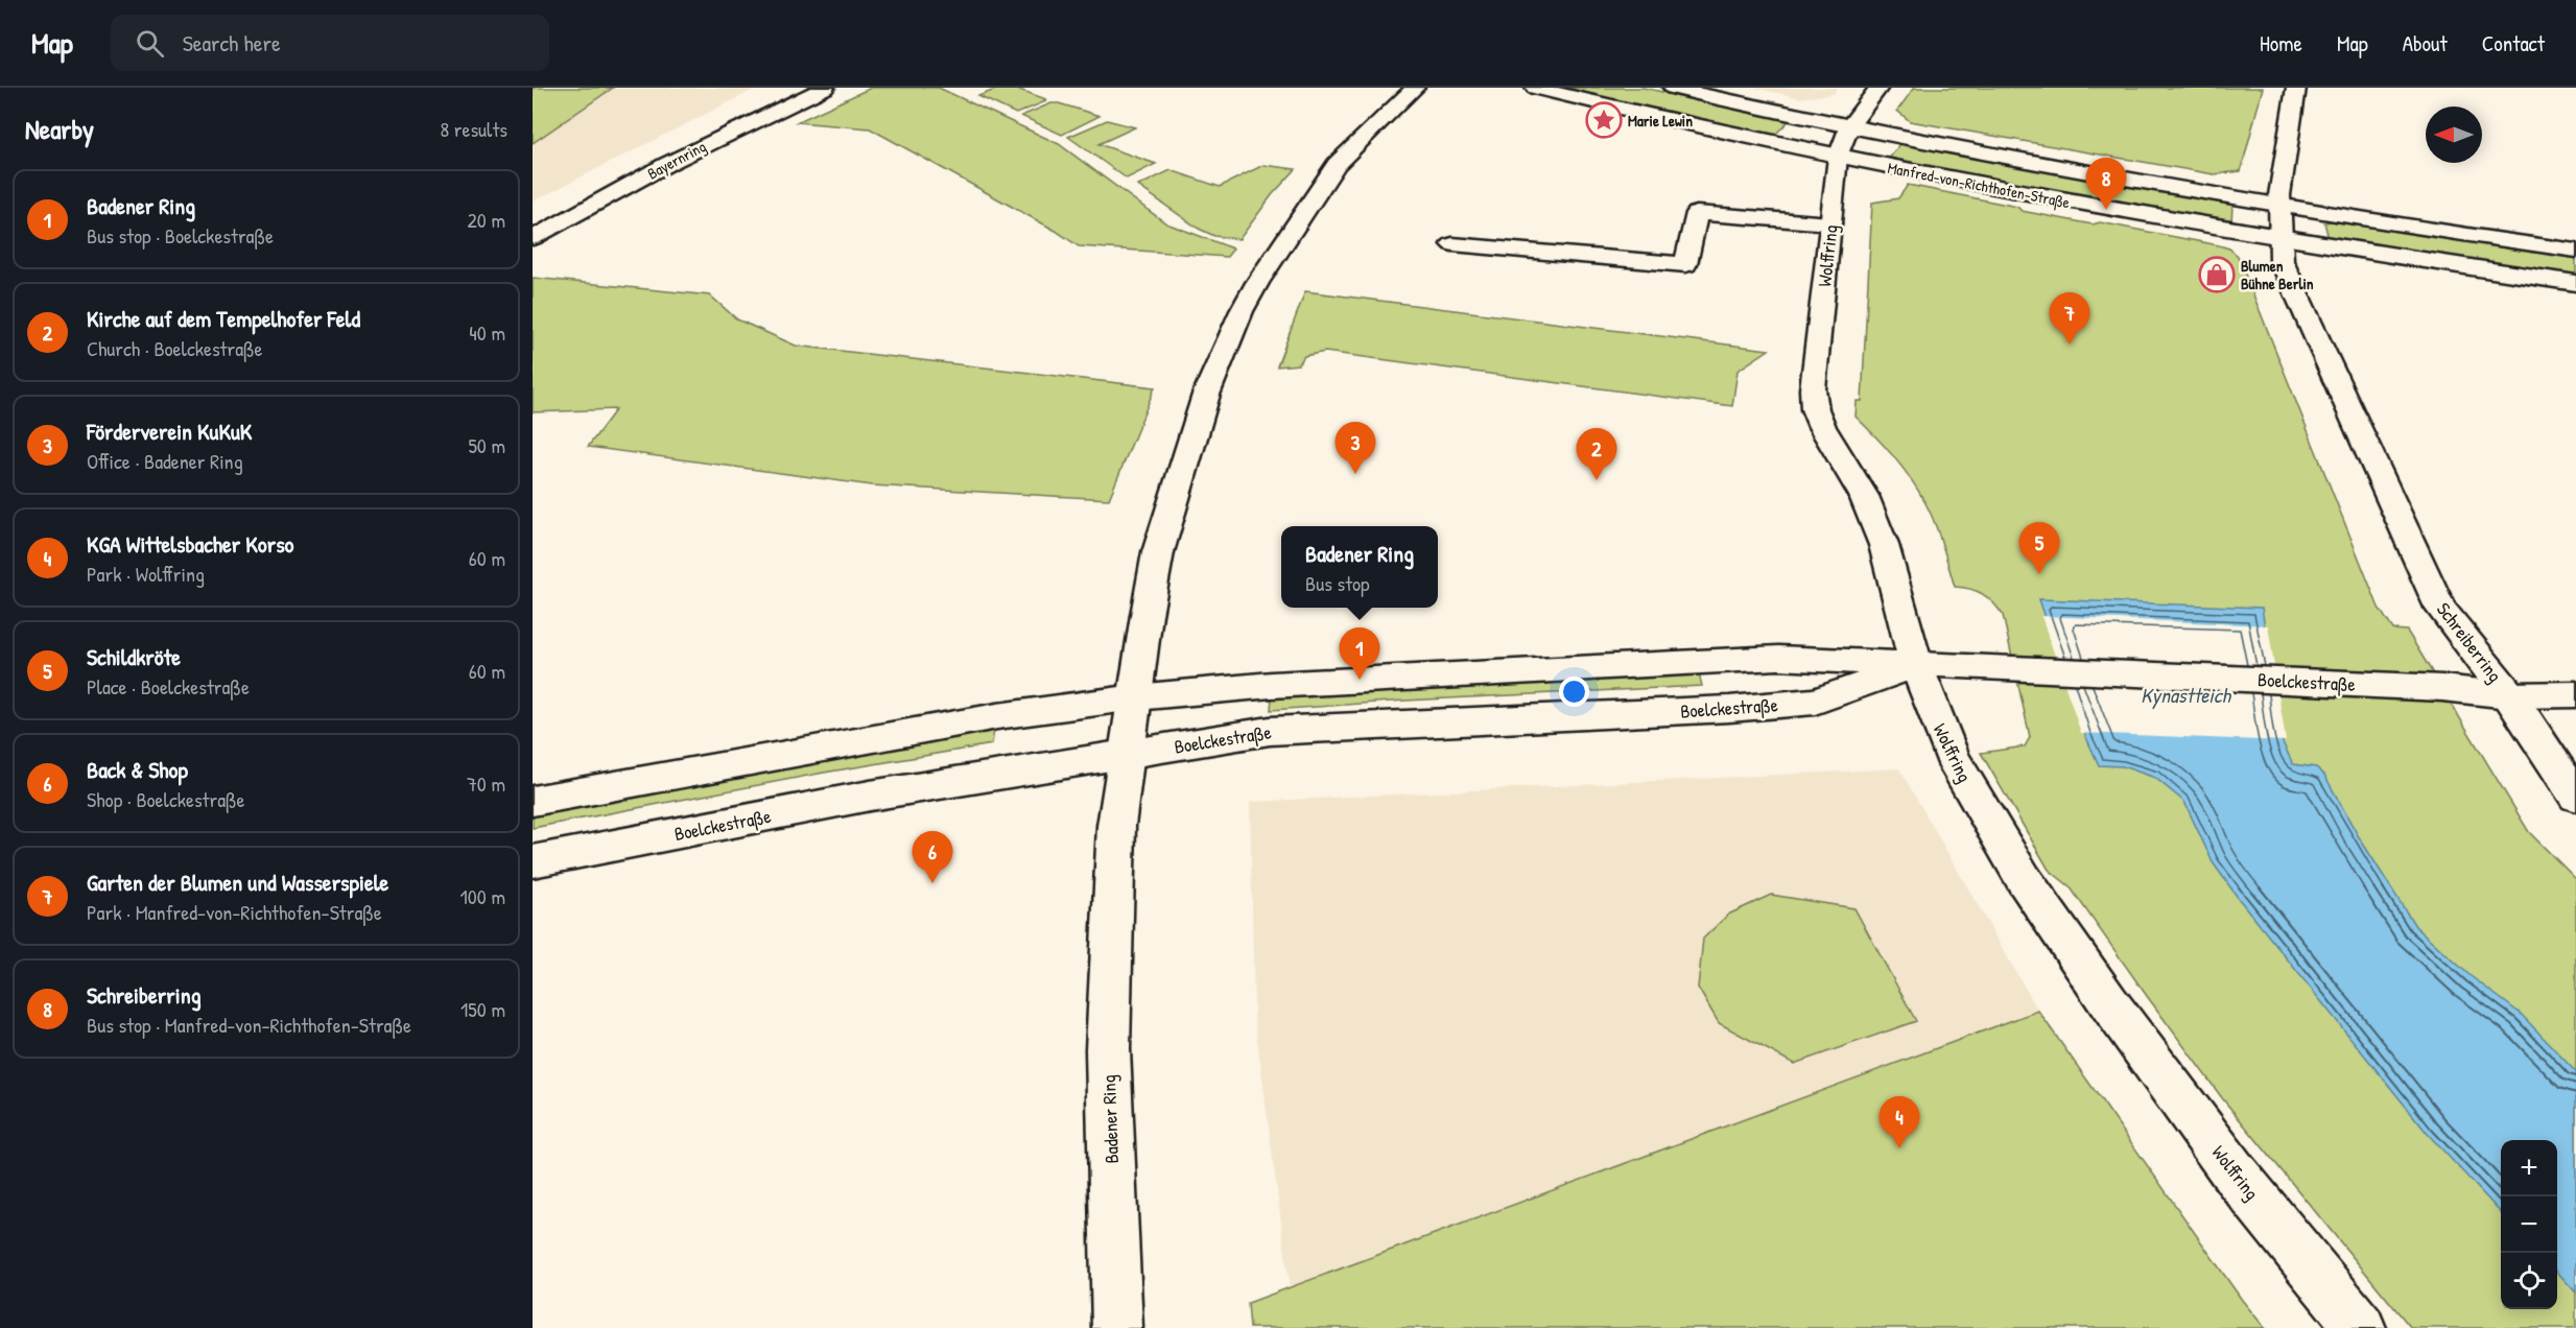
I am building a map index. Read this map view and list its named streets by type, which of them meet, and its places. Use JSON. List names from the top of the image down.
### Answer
{
  "streets": {
    "street": [
      "Bayernring",
      "Manfred-von-Richthofen-Straße",
      "Wolffring",
      "Schreiberring",
      "Boelckestraße",
      "Badener Ring"
    ]
  },
  "crossings": [
    ["Manfred-von-Richthofen-Straße", "Wolffring"],
    ["Manfred-von-Richthofen-Straße", "Schreiberring"],
    ["Wolffring", "Boelckestraße"],
    ["Schreiberring", "Boelckestraße"],
    ["Boelckestraße", "Badener Ring"]
  ],
  "water": ["Kynastteich"],
  "places": {
    "place": ["Marie Lewin"],
    "shop": ["Blumen Bühne Berlin"]
  },
  "north": "left",
  "page": {
    "header": "Map",
    "search": "Search here",
    "nav": [
      "Home",
      "Map",
      "About",
      "Contact"
    ],
    "heading": ["Nearby", "8 results"],
    "pins": [
      "8",
      "7",
      "3",
      "2",
      "5",
      "1",
      "6",
      "4"
    ],
    "list": [
      {
        "mark": "1",
        "name": "Badener Ring",
        "note": "Bus stop · Boelckestraße",
        "value": "20 m"
      },
      {
        "mark": "2",
        "name": "Kirche auf dem Tempelhofer Feld",
        "note": "Church · Boelckestraße",
        "value": "40 m"
      },
      {
        "mark": "3",
        "name": "Förderverein KuKuK",
        "note": "Office · Badener Ring",
        "value": "50 m"
      },
      {
        "mark": "4",
        "name": "KGA Wittelsbacher Korso",
        "note": "Park · Wolffring",
        "value": "60 m"
      },
      {
        "mark": "5",
        "name": "Schildkröte",
        "note": "Place · Boelckestraße",
        "value": "60 m"
      },
      {
        "mark": "6",
        "name": "Back & Shop",
        "note": "Shop · Boelckestraße",
        "value": "70 m"
      },
      {
        "mark": "7",
        "name": "Garten der Blumen und Wasserspiele",
        "note": "Park · Manfred-von-Richthofen-Straße",
        "value": "100 m"
      },
      {
        "mark": "8",
        "name": "Schreiberring",
        "note": "Bus stop · Manfred-von-Richthofen-Straße",
        "value": "150 m"
      }
    ],
    "popup": ["Badener Ring", "Bus stop"],
    "map_buttons": ["+", "−"]
  }
}
